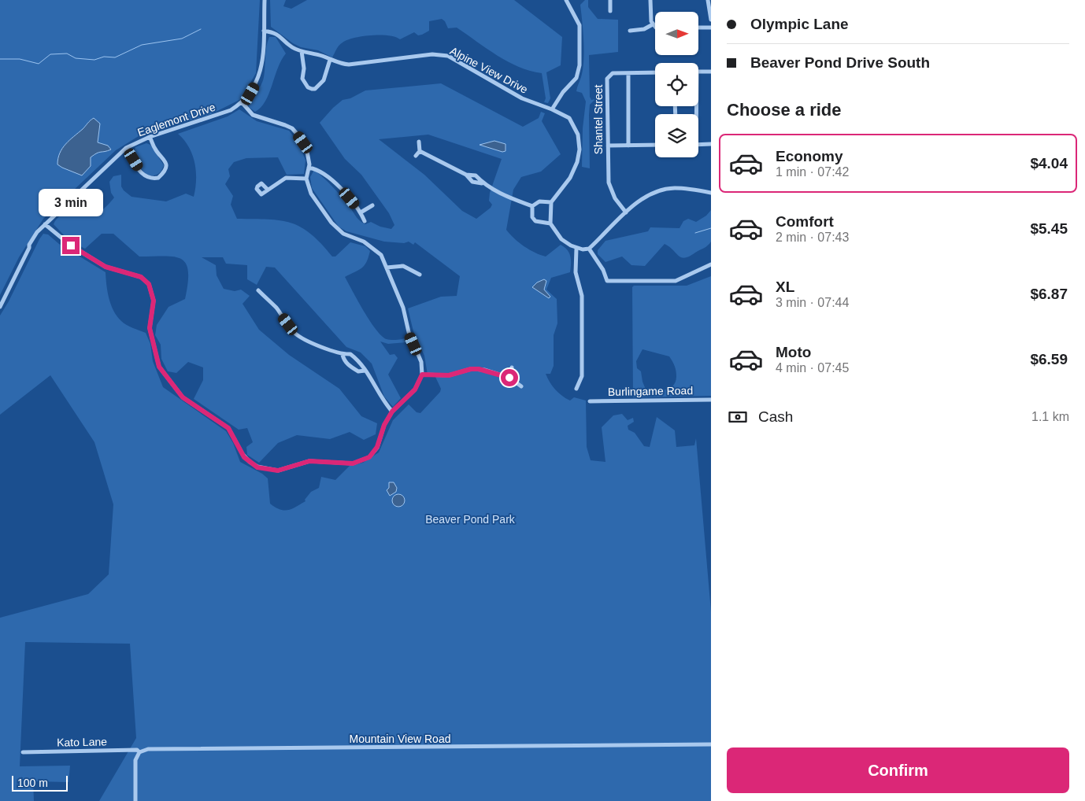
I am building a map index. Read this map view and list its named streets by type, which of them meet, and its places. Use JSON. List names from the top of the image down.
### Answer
{
  "streets": {
    "street": [
      "Alpine View Drive",
      "Eaglemont Drive",
      "Shantel Street",
      "Burlingame Road",
      "Mountain View Road",
      "Kato Lane"
    ]
  },
  "crossings": [
    ["Alpine View Drive", "Eaglemont Drive"],
    ["Mountain View Road", "Kato Lane"]
  ],
  "parks": ["Beaver Pond Park"],
  "scale_bar": "100 m",
  "north": "right",
  "page": {
    "banner": ["Olympic Lane", "Beaver Pond Drive South"],
    "heading": "Choose a ride",
    "list": [
      {
        "name": "Economy",
        "note": "1 min · 07:42",
        "value": "$4.04"
      },
      {
        "name": "Comfort",
        "note": "2 min · 07:43",
        "value": "$5.45"
      },
      {
        "name": "XL",
        "note": "3 min · 07:44",
        "value": "$6.87"
      },
      {
        "name": "Moto",
        "note": "4 min · 07:45",
        "value": "$6.59"
      }
    ],
    "bubble": "3 min",
    "pay": ["Cash", "1.1 km"],
    "buttons": "Confirm",
    "scale": "100 m"
  }
}
